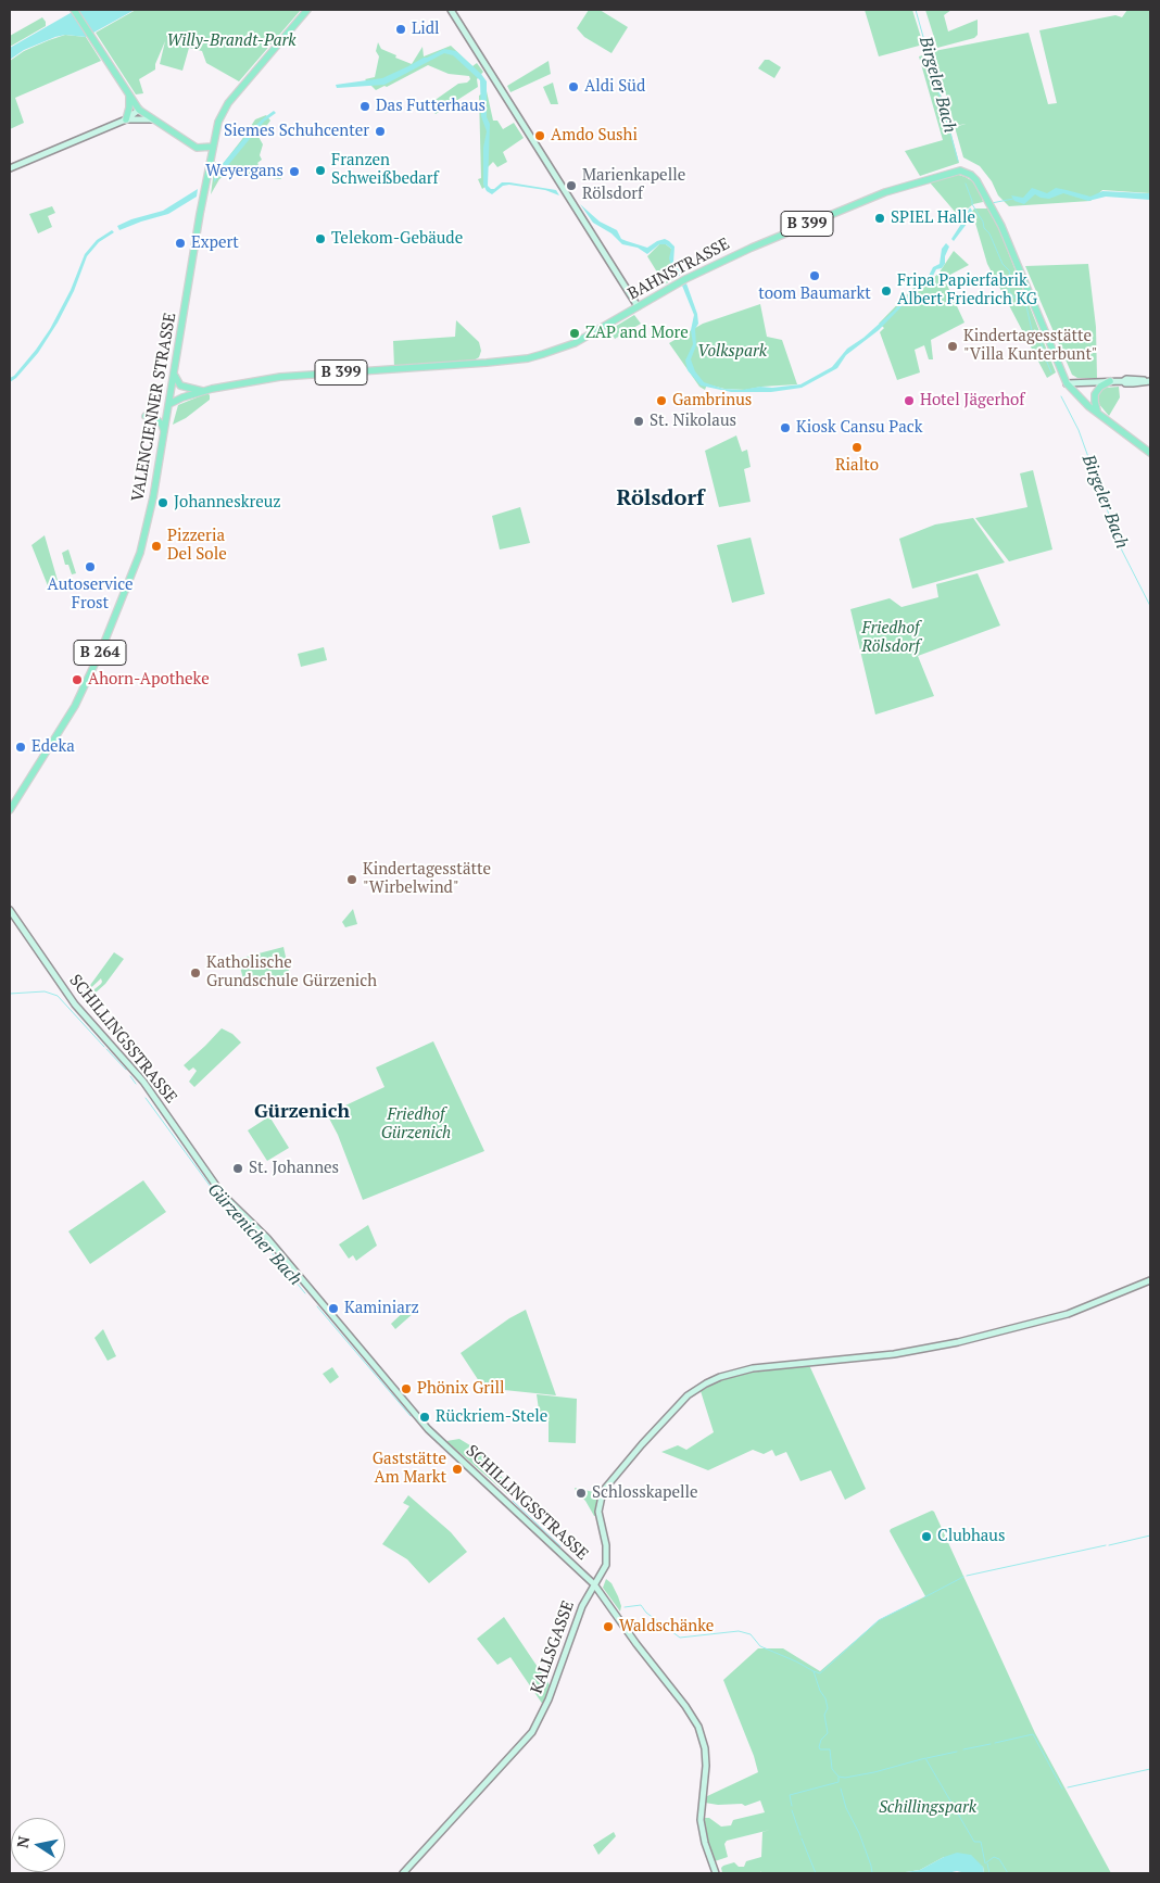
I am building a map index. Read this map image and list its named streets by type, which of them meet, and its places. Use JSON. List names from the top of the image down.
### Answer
{
  "streets": {
    "main road": [
      "B 399",
      "BAHNSTRASSE",
      "VALENCIENNER STRASSE",
      "B 264"
    ],
    "street": ["SCHILLINGSSTRASSE", "KALLSGASSE"]
  },
  "crossings": [
    ["B 399", "BAHNSTRASSE"],
    ["BAHNSTRASSE", "VALENCIENNER STRASSE"],
    ["SCHILLINGSSTRASSE", "KALLSGASSE"]
  ],
  "districts": ["Rölsdorf", "Gürzenich"],
  "water": ["Birgeler Bach", "Gürzenicher Bach"],
  "parks": [
    "Willy-Brandt-Park",
    "Volkspark",
    "Friedhof Rölsdorf",
    "Friedhof Gürzenich",
    "Schillingspark"
  ],
  "places": [
    "Lidl",
    "Aldi Süd",
    "Das Futterhaus",
    "Siemes Schuhcenter",
    "Amdo Sushi",
    "Franzen Schweißbedarf",
    "Weyergans",
    "Marienkapelle Rölsdorf",
    "SPIEL Halle",
    "Telekom-Gebäude",
    "Expert",
    "toom Baumarkt",
    "Fripa Papierfabrik Albert Friedrich KG",
    "ZAP and More",
    "Kindertagesstätte \"Villa Kunterbunt\"",
    "Gambrinus",
    "Hotel Jägerhof",
    "St. Nikolaus",
    "Kiosk Cansu Pack",
    "Rialto",
    "Johanneskreuz",
    "Pizzeria Del Sole",
    "Autoservice Frost",
    "Ahorn-Apotheke",
    "Edeka",
    "Kindertagesstätte \"Wirbelwind\"",
    "Katholische Grundschule Gürzenich",
    "St. Johannes",
    "Kaminiarz",
    "Phönix Grill",
    "Rückriem-Stele",
    "Gaststätte Am Markt",
    "Schlosskapelle",
    "Clubhaus",
    "Waldschänke"
  ],
  "north": "left"
}
